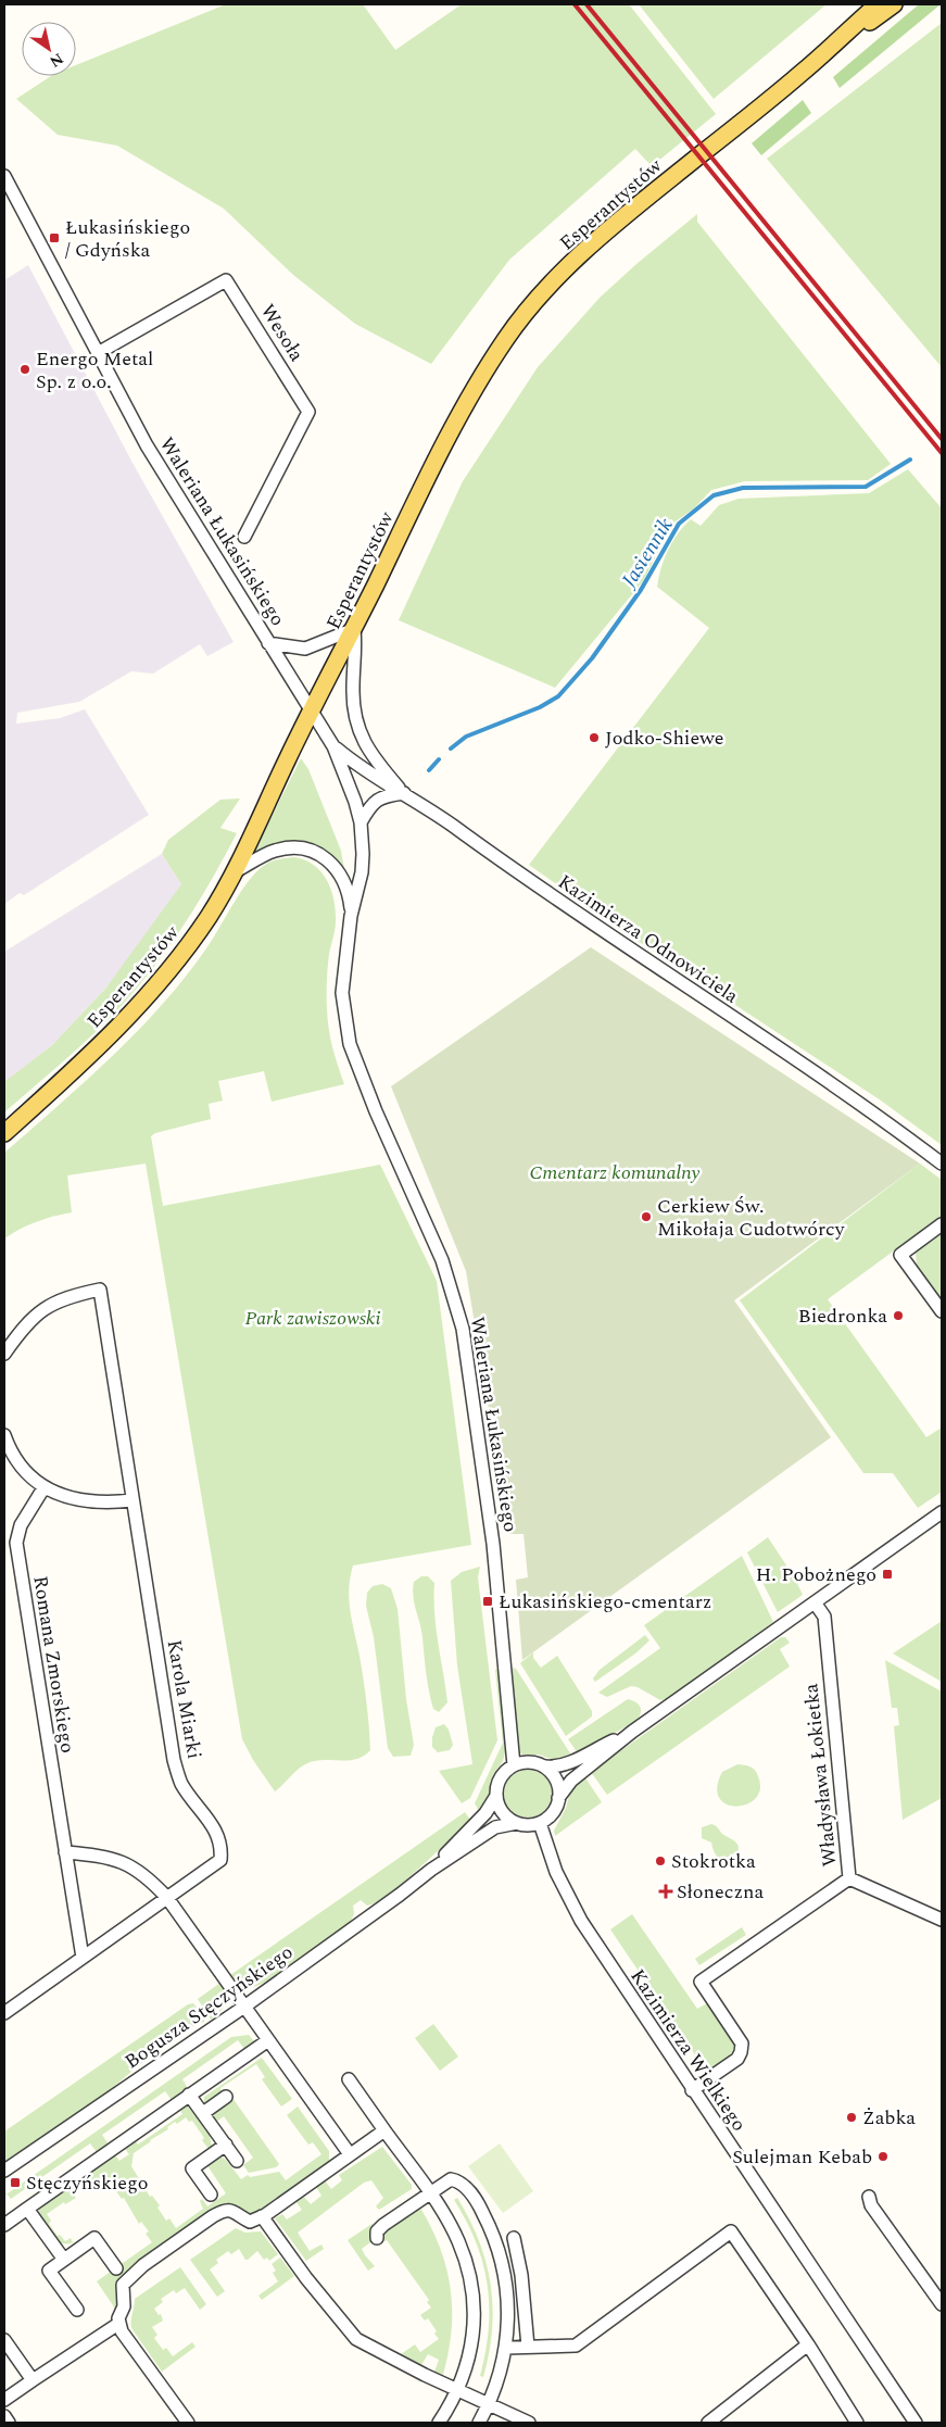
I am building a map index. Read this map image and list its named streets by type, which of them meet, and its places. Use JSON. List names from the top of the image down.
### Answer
{
  "streets": {
    "main road": ["Esperantystów"],
    "street": [
      "Wesoła",
      "Waleriana Łukasińskiego",
      "Kazimierza Odnowiciela",
      "Romana Zmorskiego",
      "Karola Miarki",
      "Władysława Łokietka",
      "Bogusza Stęczyńskiego",
      "Kazimierza Wielkiego"
    ]
  },
  "crossings": [
    ["Esperantystów", "Waleriana Łukasińskiego"],
    ["Wesoła", "Waleriana Łukasińskiego"],
    ["Waleriana Łukasińskiego", "Kazimierza Odnowiciela"],
    ["Waleriana Łukasińskiego", "Bogusza Stęczyńskiego"],
    ["Waleriana Łukasińskiego", "Kazimierza Wielkiego"],
    ["Bogusza Stęczyńskiego", "Kazimierza Wielkiego"]
  ],
  "water": ["Jasiennik"],
  "parks": ["Cmentarz komunalny", "Park zawiszowski"],
  "places": {
    "transit": [
      "Łukasińskiego / Gdyńska",
      "H. Pobożnego",
      "Łukasińskiego-cmentarz",
      "Stęczyńskiego"
    ],
    "other": [
      "Energo Metal Sp. z o.o.",
      "Jodko-Shiewe",
      "Cerkiew Św. Mikołaja Cudotwórcy",
      "Biedronka",
      "Stokrotka",
      "Żabka",
      "Sulejman Kebab"
    ],
    "health": ["Słoneczna"]
  },
  "north": "bottom right"
}
